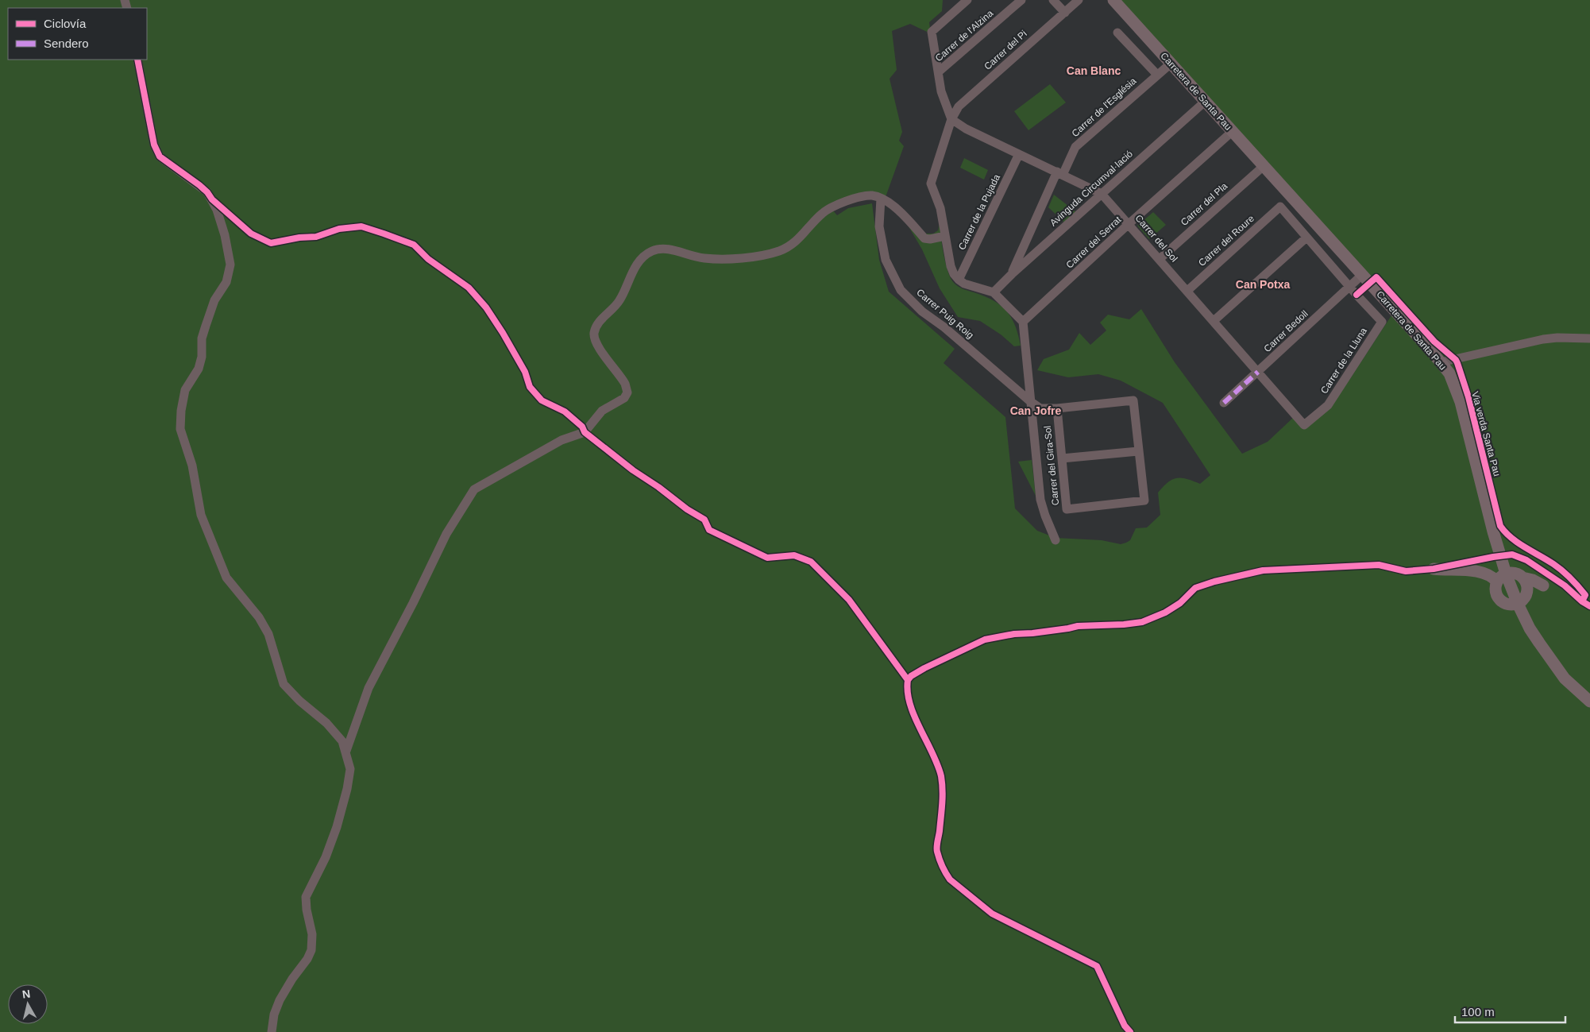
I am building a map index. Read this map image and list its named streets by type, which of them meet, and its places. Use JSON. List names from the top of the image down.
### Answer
{
  "streets": {
    "main road": ["Carretera de Santa Pau"],
    "street": [
      "Carrer de l'Alzina",
      "Carrer del Pi",
      "Carrer de l'Església",
      "Avinguda Circumval·lació",
      "Carrer del Pla",
      "Carrer de la Pujada",
      "Carrer del Sol",
      "Carrer del Roure",
      "Carrer del Serrat",
      "Carrer Puig Roig",
      "Carrer Bedoll",
      "Carrer de la Lluna",
      "Carrer del Gira-Sol"
    ],
    "cycle path": ["Via verda Santa Pau"]
  },
  "crossings": [
    ["Carrer del Pi", "Carrer del Sol"],
    ["Carretera de Santa Pau", "Carrer de l'Església"],
    ["Carretera de Santa Pau", "Avinguda Circumval·lació"],
    ["Carretera de Santa Pau", "Carrer del Pla"],
    ["Carretera de Santa Pau", "Carrer del Serrat"],
    ["Carretera de Santa Pau", "Carrer Bedoll"],
    ["Carrer de l'Església", "Avinguda Circumval·lació"],
    ["Carrer de l'Església", "Carrer del Sol"],
    ["Avinguda Circumval·lació", "Carrer del Sol"],
    ["Carrer del Pla", "Carrer del Sol"],
    ["Carrer de la Pujada", "Carrer del Sol"],
    ["Carrer del Sol", "Carrer del Roure"],
    ["Carrer del Sol", "Carrer del Serrat"],
    ["Carrer del Sol", "Carrer Bedoll"],
    ["Carrer del Sol", "Carrer de la Lluna"],
    ["Carrer Puig Roig", "Carrer del Gira-Sol"],
    ["Carrer Bedoll", "Carrer de la Lluna"]
  ],
  "districts": ["Can Blanc", "Can Potxa", "Can Jofre"],
  "legend": ["Ciclovía", "Sendero"],
  "scale_bar": "100 m",
  "north": "top"
}
